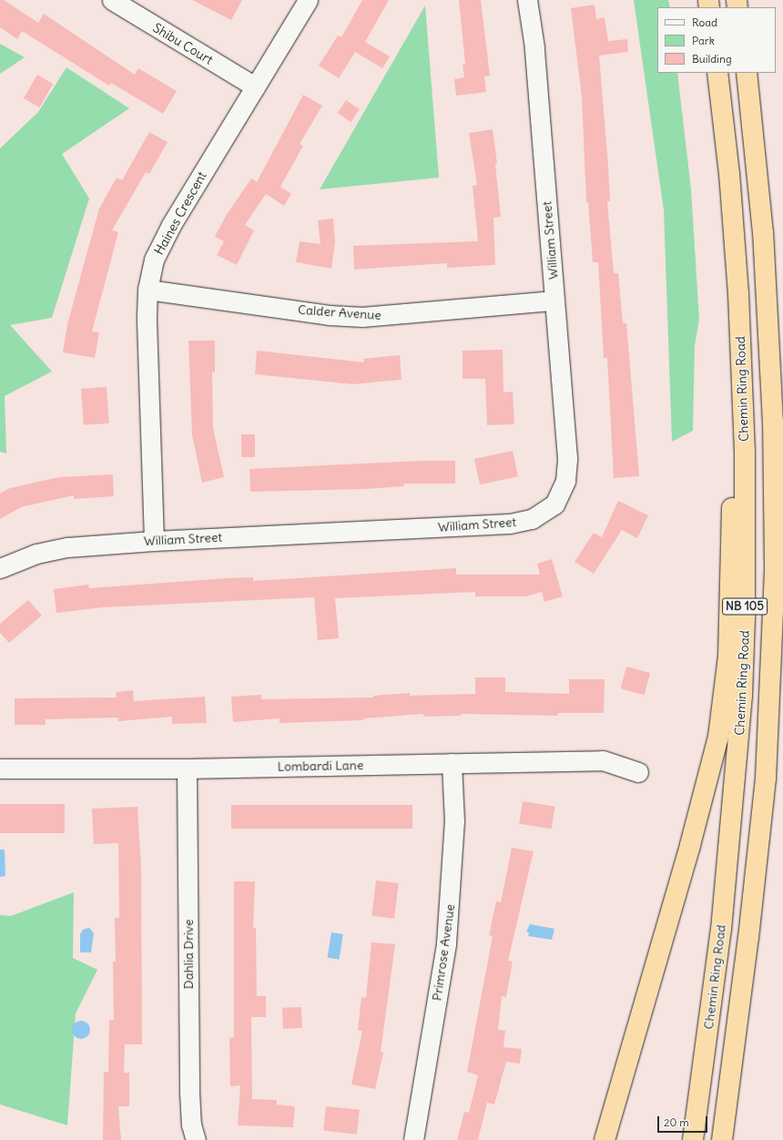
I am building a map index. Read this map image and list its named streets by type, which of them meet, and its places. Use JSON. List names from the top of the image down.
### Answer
{
  "streets": {
    "highway": ["Chemin Ring Road", "NB 105"],
    "street": [
      "Shibu Court",
      "Haines Crescent",
      "William Street",
      "Calder Avenue",
      "Lombardi Lane",
      "Primrose Avenue",
      "Dahlia Drive"
    ]
  },
  "crossings": [
    ["Shibu Court", "Haines Crescent"],
    ["Haines Crescent", "William Street"],
    ["Haines Crescent", "Calder Avenue"],
    ["William Street", "Calder Avenue"],
    ["Lombardi Lane", "Primrose Avenue"],
    ["Lombardi Lane", "Dahlia Drive"]
  ],
  "legend": ["Road", "Park", "Building"],
  "scale_bar": "20 m"
}
